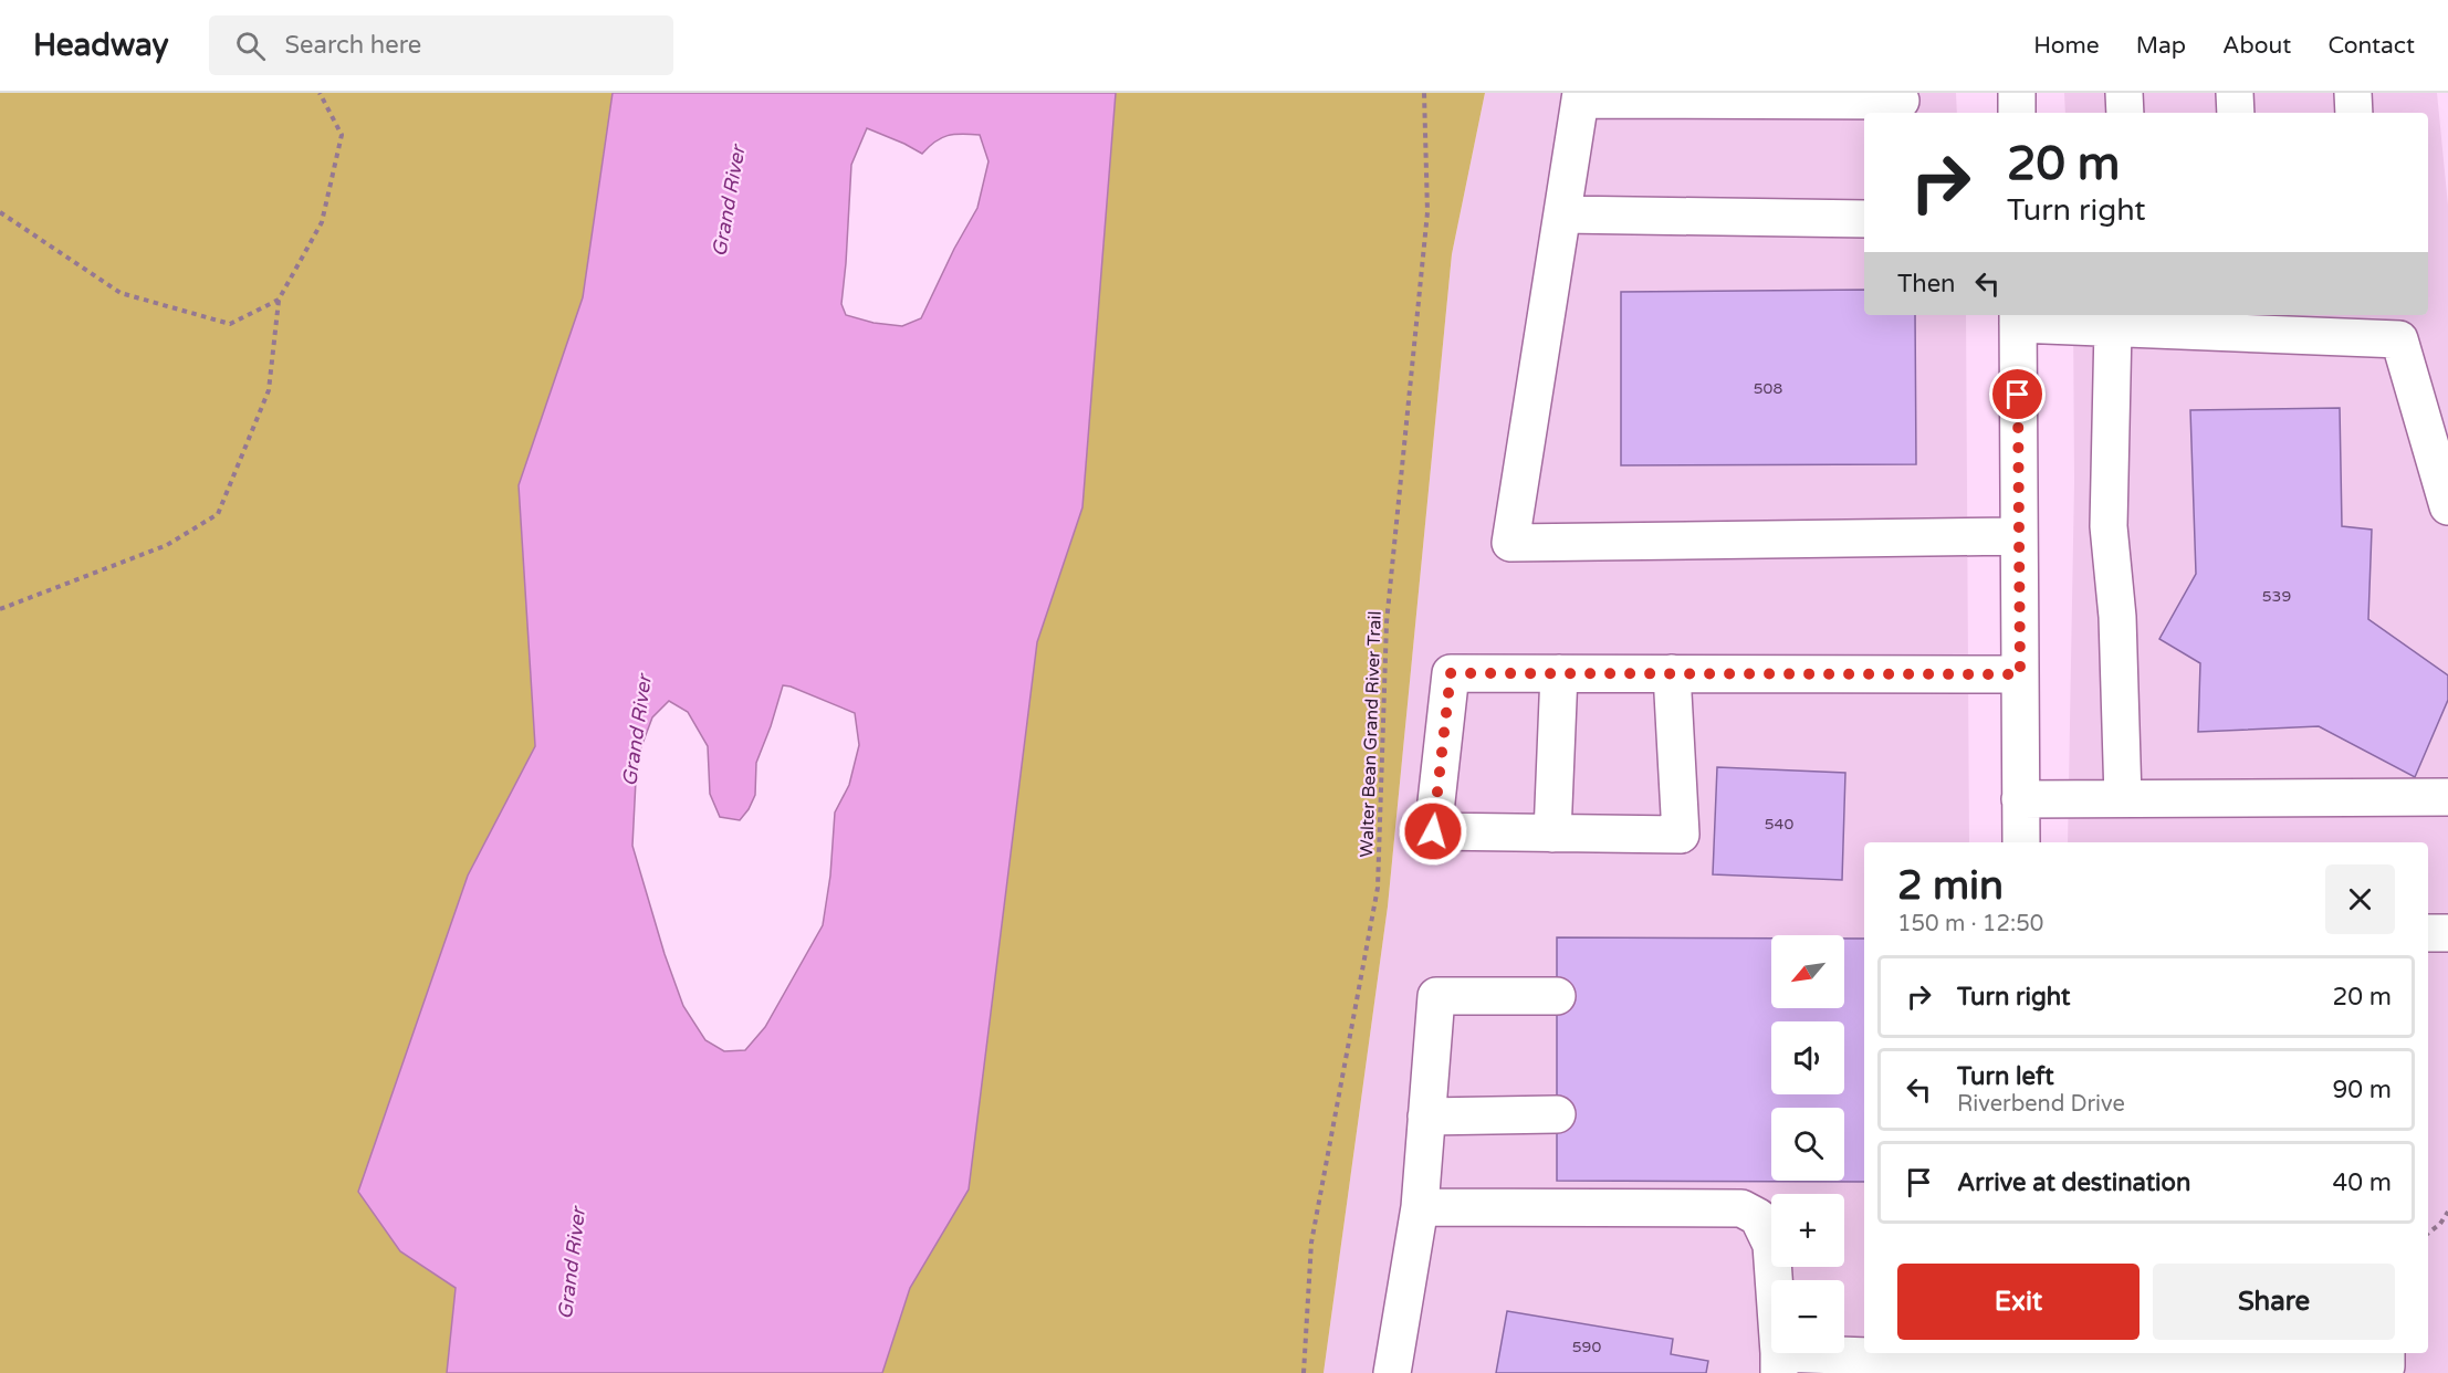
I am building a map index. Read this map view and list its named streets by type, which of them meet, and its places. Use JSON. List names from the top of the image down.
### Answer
{
  "streets": {
    "path": ["Walter Bean Grand River Trail"]
  },
  "water": ["Grand River"],
  "house_numbers": [
    "508",
    "539",
    "540",
    "590"
  ],
  "north": "bottom left",
  "page": {
    "header": "Headway",
    "search": "Search here",
    "nav": [
      "Home",
      "Map",
      "About",
      "Contact"
    ],
    "turn": ["20 m", "Turn right"],
    "then": "Then",
    "heading": ["2 min", "150 m · 12:50"],
    "map_buttons": ["+", "−"],
    "list": [
      {
        "name": "Turn right",
        "value": "20 m"
      },
      {
        "name": "Turn left",
        "note": "Riverbend Drive",
        "value": "90 m"
      },
      {
        "name": "Arrive at destination",
        "value": "40 m"
      }
    ],
    "buttons": ["Exit", "Share"]
  }
}
